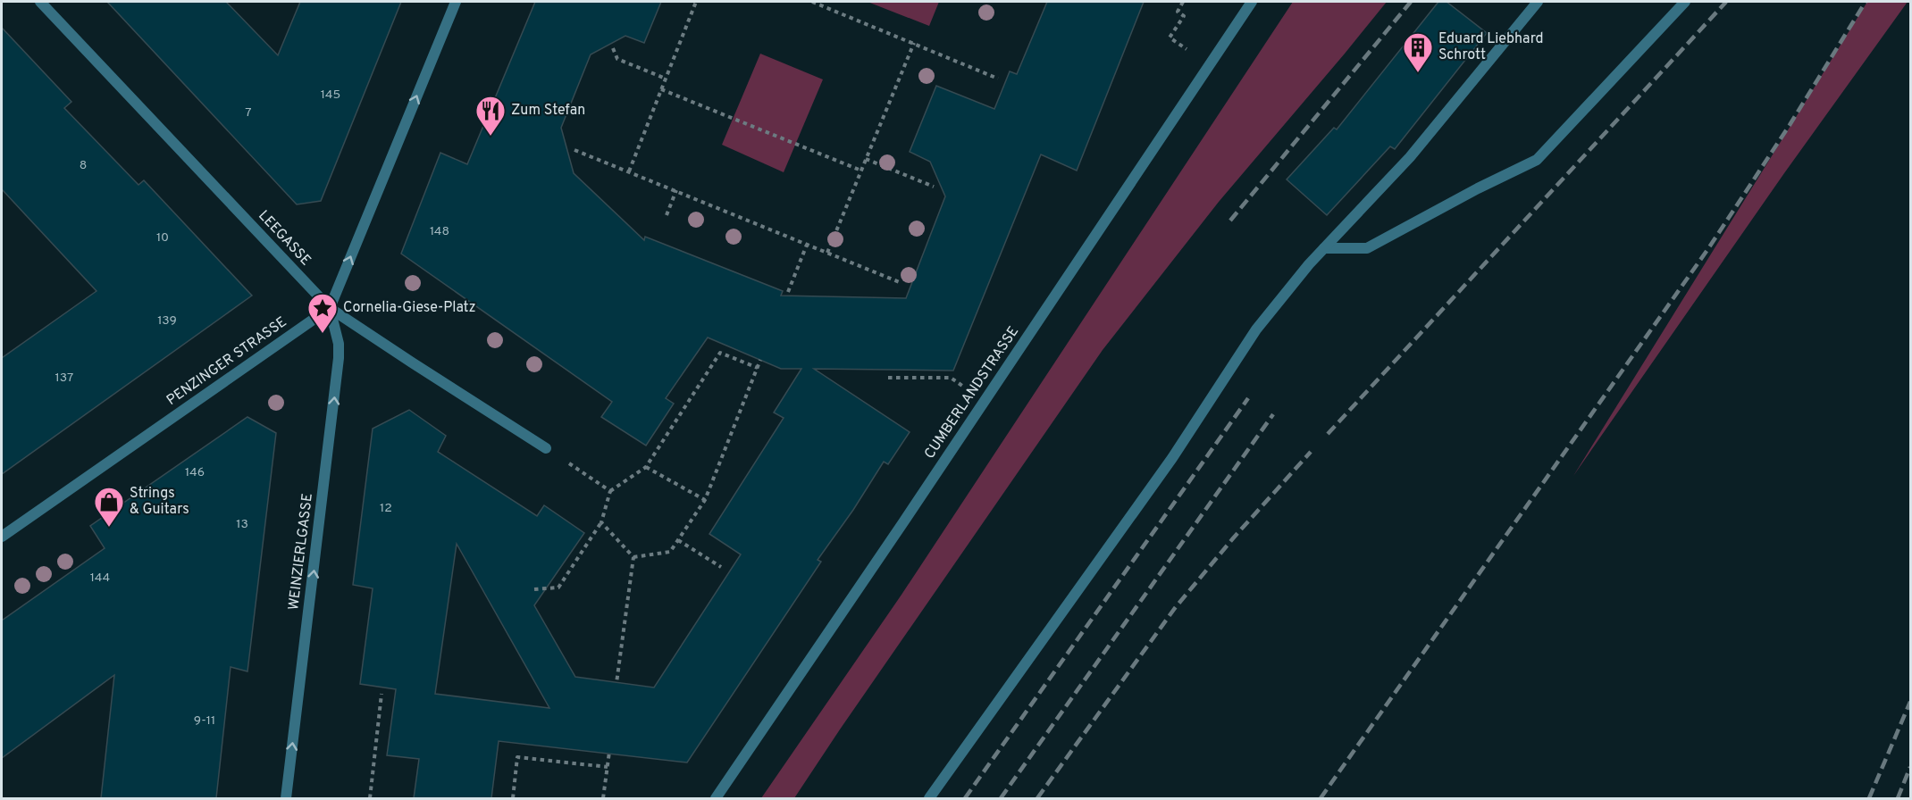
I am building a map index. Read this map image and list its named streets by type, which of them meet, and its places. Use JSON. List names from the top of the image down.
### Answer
{
  "streets": {
    "street": [
      "LEEGASSE",
      "PENZINGER STRASSE",
      "CUMBERLANDSTRASSE",
      "WEINZIERLGASSE"
    ]
  },
  "crossings": [
    ["LEEGASSE", "PENZINGER STRASSE"],
    ["LEEGASSE", "WEINZIERLGASSE"],
    ["PENZINGER STRASSE", "WEINZIERLGASSE"]
  ],
  "one_way": ["WEINZIERLGASSE"],
  "places": {
    "building": ["Eduard Liebhard Schrott"],
    "restaurant": ["Zum Stefan"],
    "place": ["Cornelia-Giese-Platz"],
    "shop": ["Strings & Guitars"]
  },
  "house_numbers": [
    "145",
    "7",
    "8",
    "148",
    "10",
    "139",
    "137",
    "146",
    "12",
    "13",
    "144",
    "9-11"
  ]
}
